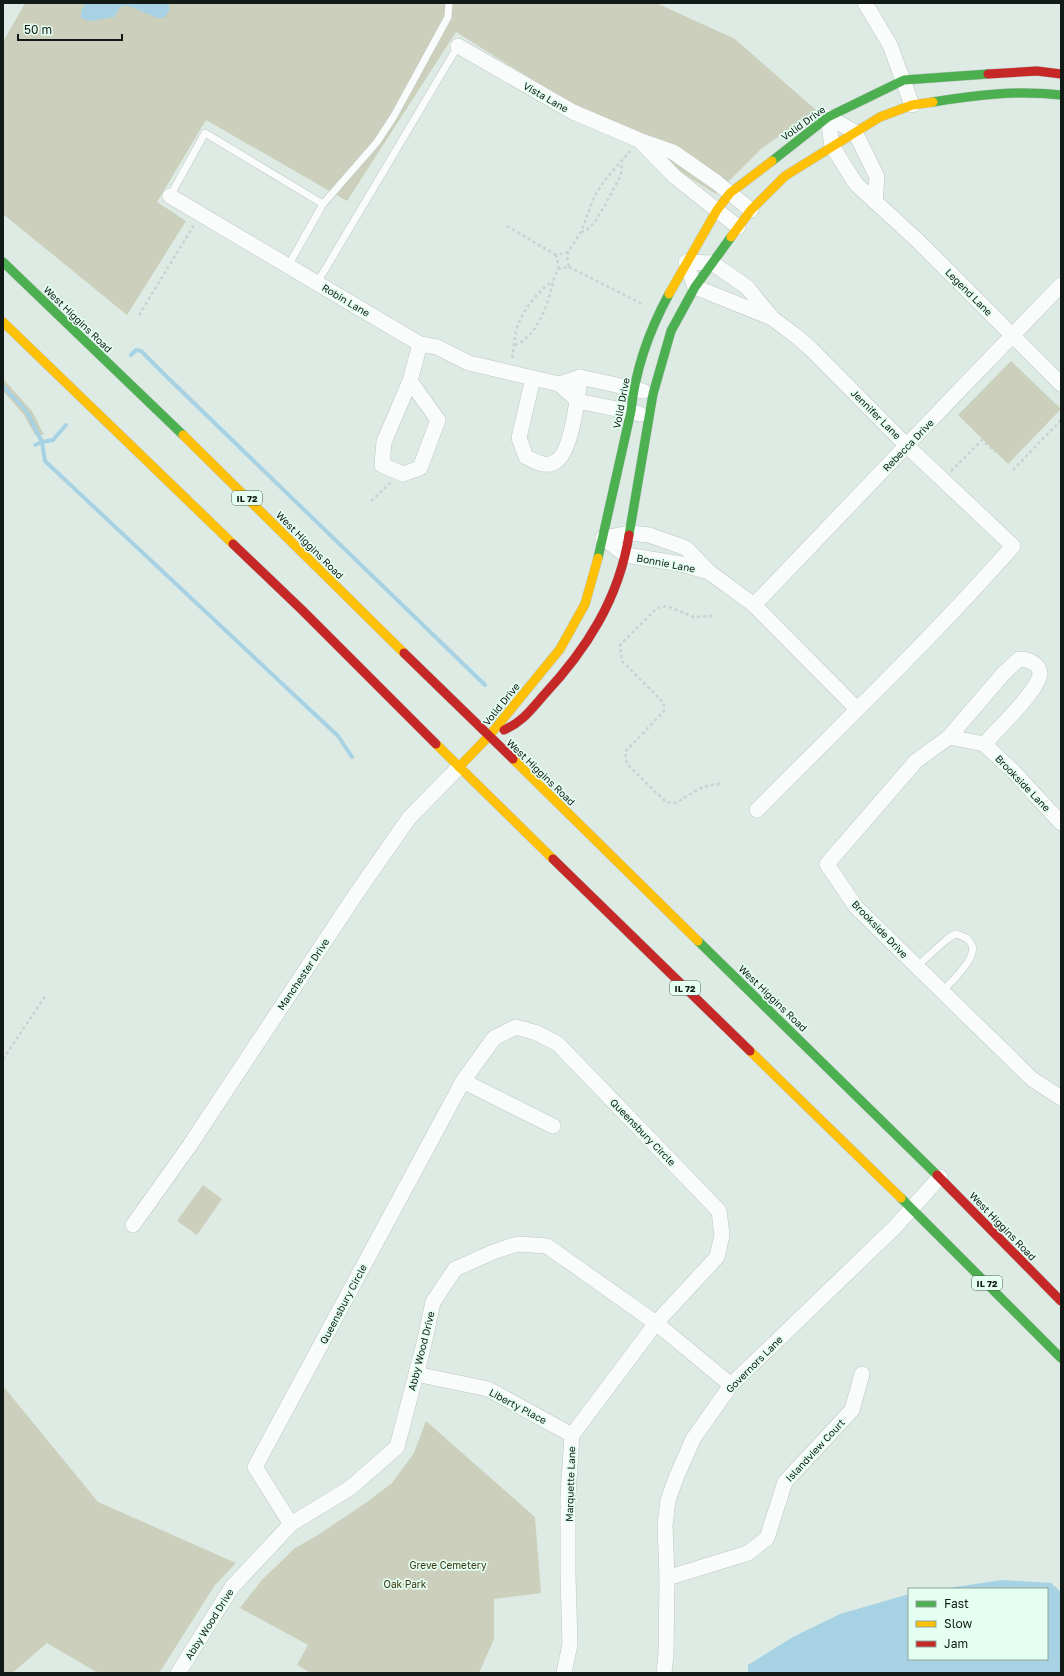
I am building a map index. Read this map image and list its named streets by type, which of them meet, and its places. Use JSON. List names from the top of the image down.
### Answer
{
  "streets": {
    "main road": [
      "Volid Drive",
      "West Higgins Road",
      "IL 72",
      "Manchester Drive"
    ],
    "street": [
      "Vista Lane",
      "Legend Lane",
      "Robin Lane",
      "Jennifer Lane",
      "Rebecca Drive",
      "Bonnie Lane",
      "Brookside Lane",
      "Brookside Drive",
      "Queensbury Circle",
      "Abby Wood Drive",
      "Governors Lane",
      "Liberty Place",
      "Islandview Court",
      "Marquette Lane"
    ]
  },
  "crossings": [
    ["Vista Lane", "Volid Drive"],
    ["Volid Drive", "Legend Lane"],
    ["Volid Drive", "West Higgins Road"],
    ["Volid Drive", "Jennifer Lane"],
    ["Volid Drive", "Bonnie Lane"],
    ["Volid Drive", "Manchester Drive"],
    ["Legend Lane", "Rebecca Drive"],
    ["West Higgins Road", "Manchester Drive"],
    ["West Higgins Road", "Governors Lane"],
    ["Jennifer Lane", "Rebecca Drive"],
    ["Jennifer Lane", "Bonnie Lane"],
    ["Rebecca Drive", "Bonnie Lane"],
    ["IL 72", "Manchester Drive"],
    ["IL 72", "Governors Lane"],
    ["Queensbury Circle", "Abby Wood Drive"],
    ["Queensbury Circle", "Marquette Lane"],
    ["Abby Wood Drive", "Governors Lane"],
    ["Abby Wood Drive", "Liberty Place"],
    ["Abby Wood Drive", "Marquette Lane"],
    ["Governors Lane", "Islandview Court"],
    ["Liberty Place", "Marquette Lane"]
  ],
  "parks": ["Greve Cemetery", "Oak Park"],
  "legend": ["Fast", "Slow", "Jam"],
  "scale_bar": "50 m"
}
